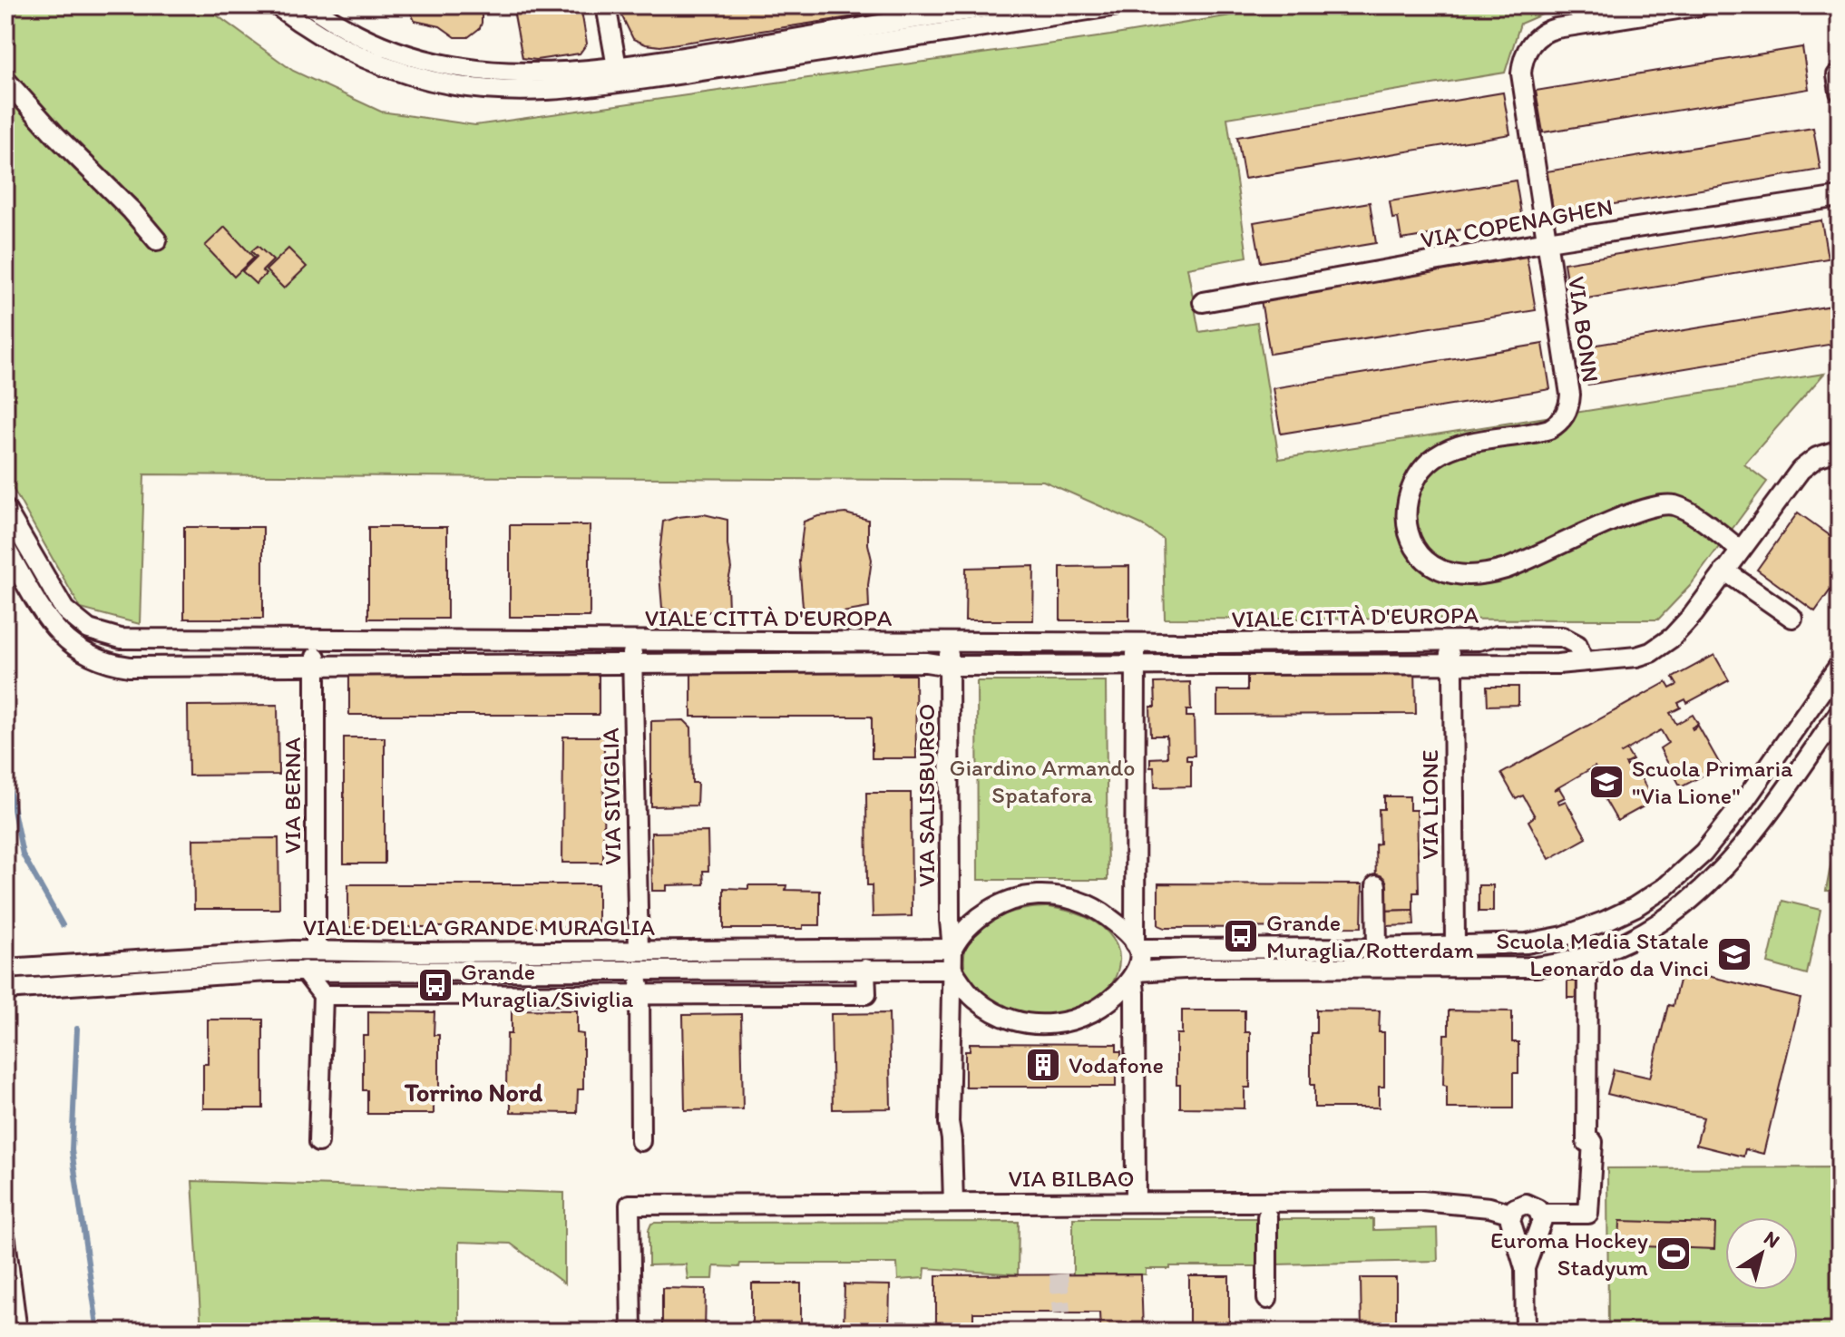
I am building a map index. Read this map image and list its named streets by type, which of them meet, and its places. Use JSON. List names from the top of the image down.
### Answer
{
  "streets": {
    "street": [
      "VIA COPENAGHEN",
      "VIA BONN",
      "VIALE CITTÀ D'EUROPA",
      "VIA BERNA",
      "VIA SALISBURGO",
      "VIA SIVIGLIA",
      "VIA LIONE",
      "VIALE DELLA GRANDE MURAGLIA",
      "VIA BILBAO"
    ]
  },
  "crossings": [
    ["VIA COPENAGHEN", "VIA BONN"],
    ["VIA BONN", "VIALE CITTÀ D'EUROPA"],
    ["VIALE CITTÀ D'EUROPA", "VIA BERNA"],
    ["VIALE CITTÀ D'EUROPA", "VIA SALISBURGO"],
    ["VIALE CITTÀ D'EUROPA", "VIA SIVIGLIA"],
    ["VIALE CITTÀ D'EUROPA", "VIA LIONE"],
    ["VIA BERNA", "VIALE DELLA GRANDE MURAGLIA"],
    ["VIA SALISBURGO", "VIALE DELLA GRANDE MURAGLIA"],
    ["VIA SIVIGLIA", "VIALE DELLA GRANDE MURAGLIA"]
  ],
  "districts": ["Torrino Nord"],
  "parks": ["Giardino Armando Spatafora"],
  "places": {
    "school or university": ["Scuola Primaria \"Via Lione\"", "Scuola Media Statale Leonardo da Vinci"],
    "bus stop": ["Grande Muraglia/Rotterdam", "Grande Muraglia/Siviglia"],
    "building": ["Vodafone"],
    "sports": ["Euroma Hockey Stadyum"]
  },
  "north": "top right"
}
